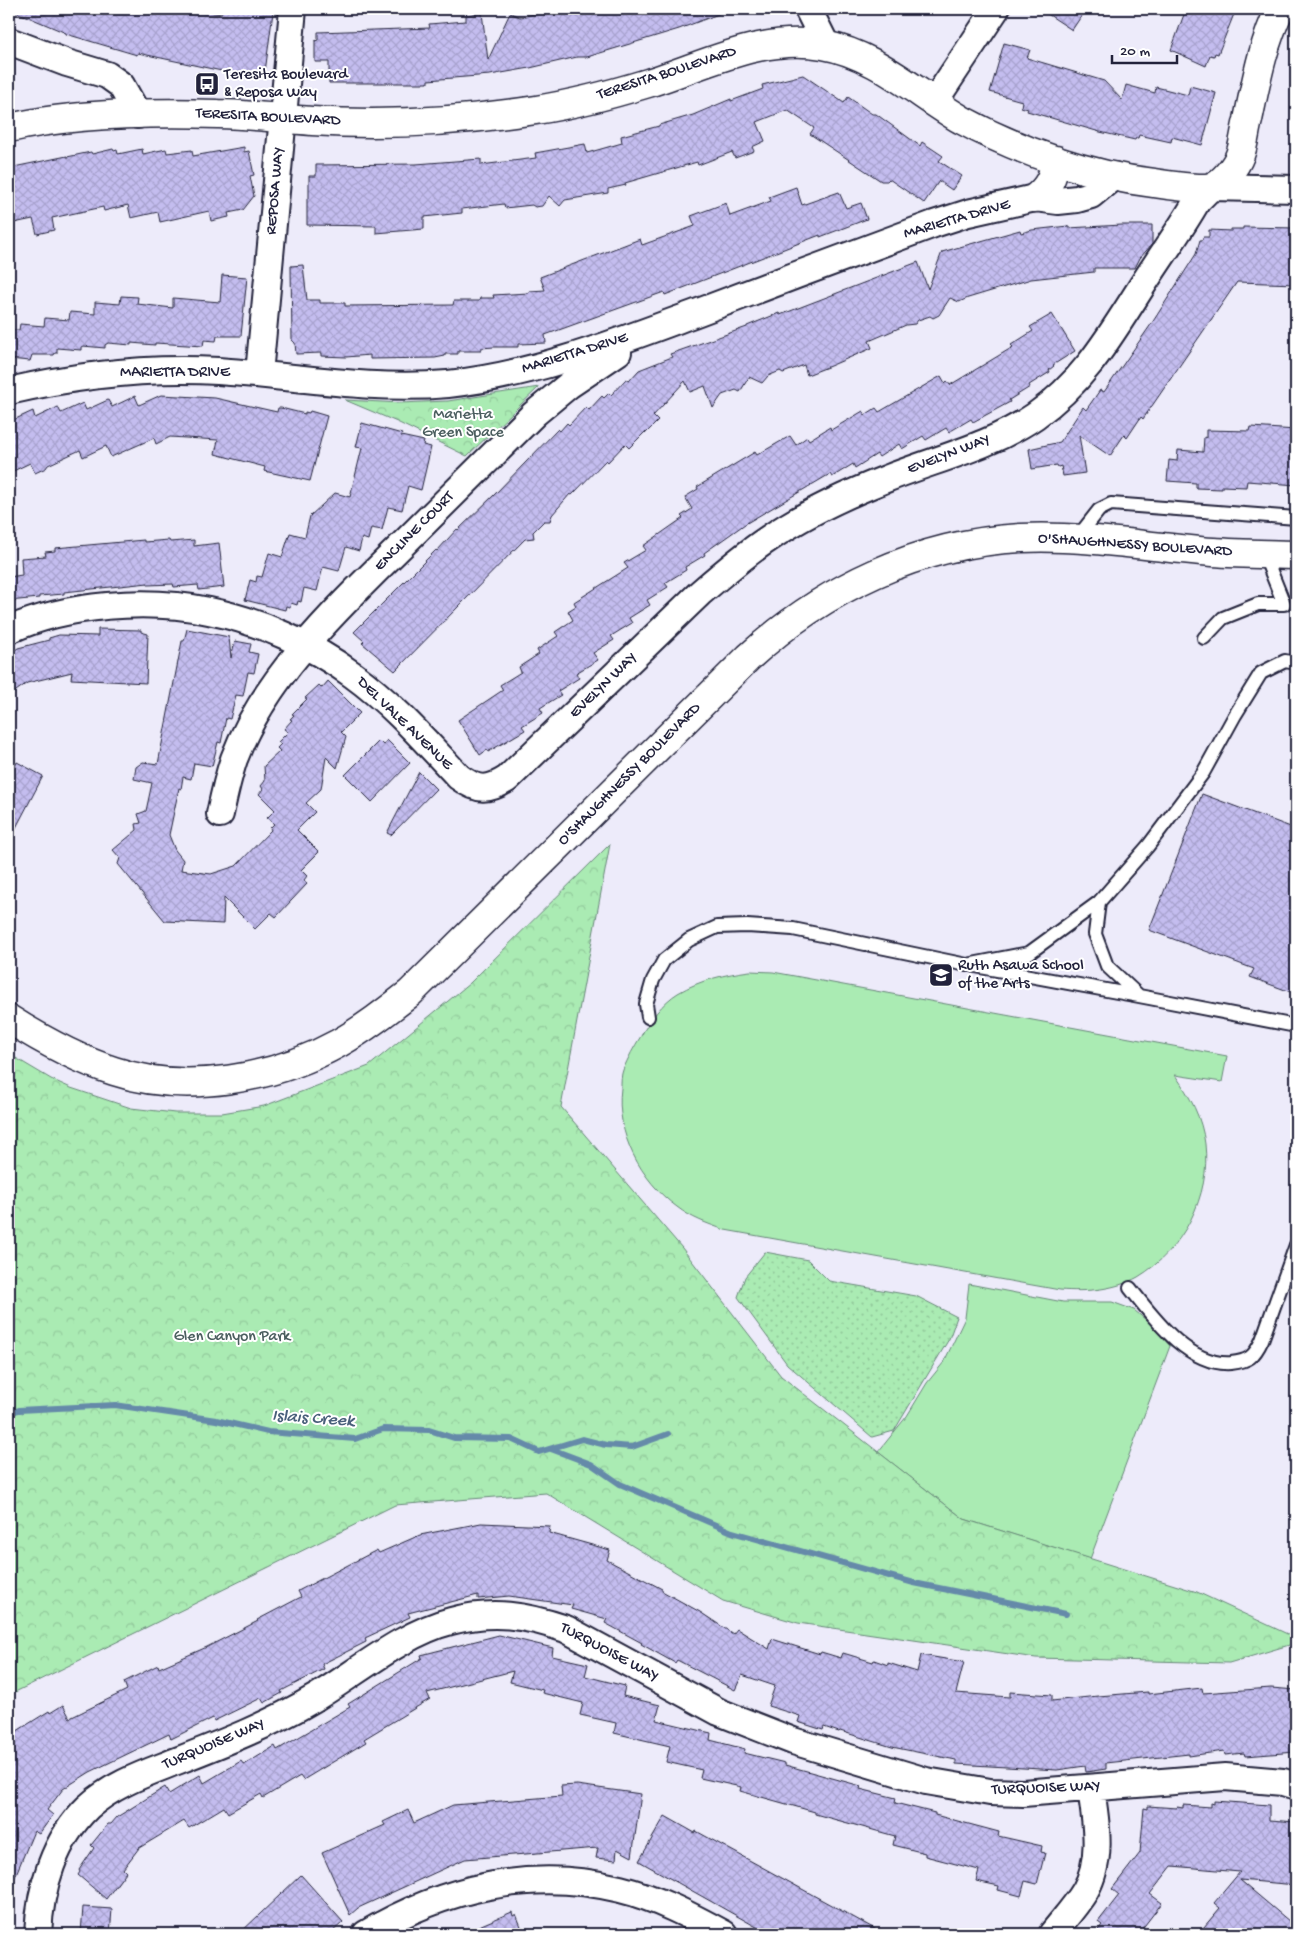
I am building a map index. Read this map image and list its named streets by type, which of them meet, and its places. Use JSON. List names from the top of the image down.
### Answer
{
  "streets": {
    "street": [
      "TERESITA BOULEVARD",
      "REPOSA WAY",
      "MARIETTA DRIVE",
      "EVELYN WAY",
      "ENCLINE COURT",
      "O'SHAUGHNESSY BOULEVARD",
      "DEL VALE AVENUE",
      "TURQUOISE WAY"
    ]
  },
  "crossings": [
    ["TERESITA BOULEVARD", "REPOSA WAY"],
    ["TERESITA BOULEVARD", "MARIETTA DRIVE"],
    ["TERESITA BOULEVARD", "EVELYN WAY"],
    ["REPOSA WAY", "MARIETTA DRIVE"],
    ["MARIETTA DRIVE", "ENCLINE COURT"],
    ["EVELYN WAY", "DEL VALE AVENUE"],
    ["ENCLINE COURT", "DEL VALE AVENUE"]
  ],
  "water": ["Islais Creek"],
  "parks": ["Marietta Green Space", "Glen Canyon Park"],
  "places": {
    "bus stop": ["Teresita Boulevard & Reposa Way"],
    "school or university": ["Ruth Asawa School of the Arts"]
  },
  "scale_bar": "20 m"
}
